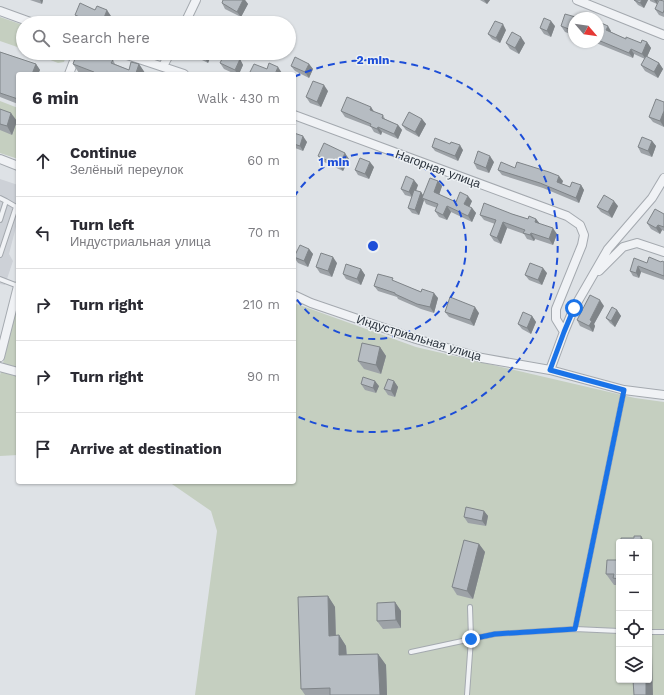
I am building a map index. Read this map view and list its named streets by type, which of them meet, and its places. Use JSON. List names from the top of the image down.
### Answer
{
  "streets": {
    "street": ["Нагорная улица", "Индустриальная улица"]
  },
  "north": "bottom right",
  "page": {
    "search": "Search here",
    "heading": ["6 min", "Walk · 430 m"],
    "list": [
      ["Continue", "Зелёный переулок", "60 m"],
      ["Turn left", "Индустриальная улица", "70 m"],
      ["Turn right", "210 m"],
      ["Turn right", "90 m"],
      "Arrive at destination"
    ],
    "map_buttons": ["+", "−"]
  },
  "rings": ["2 min", "1 min"]
}
